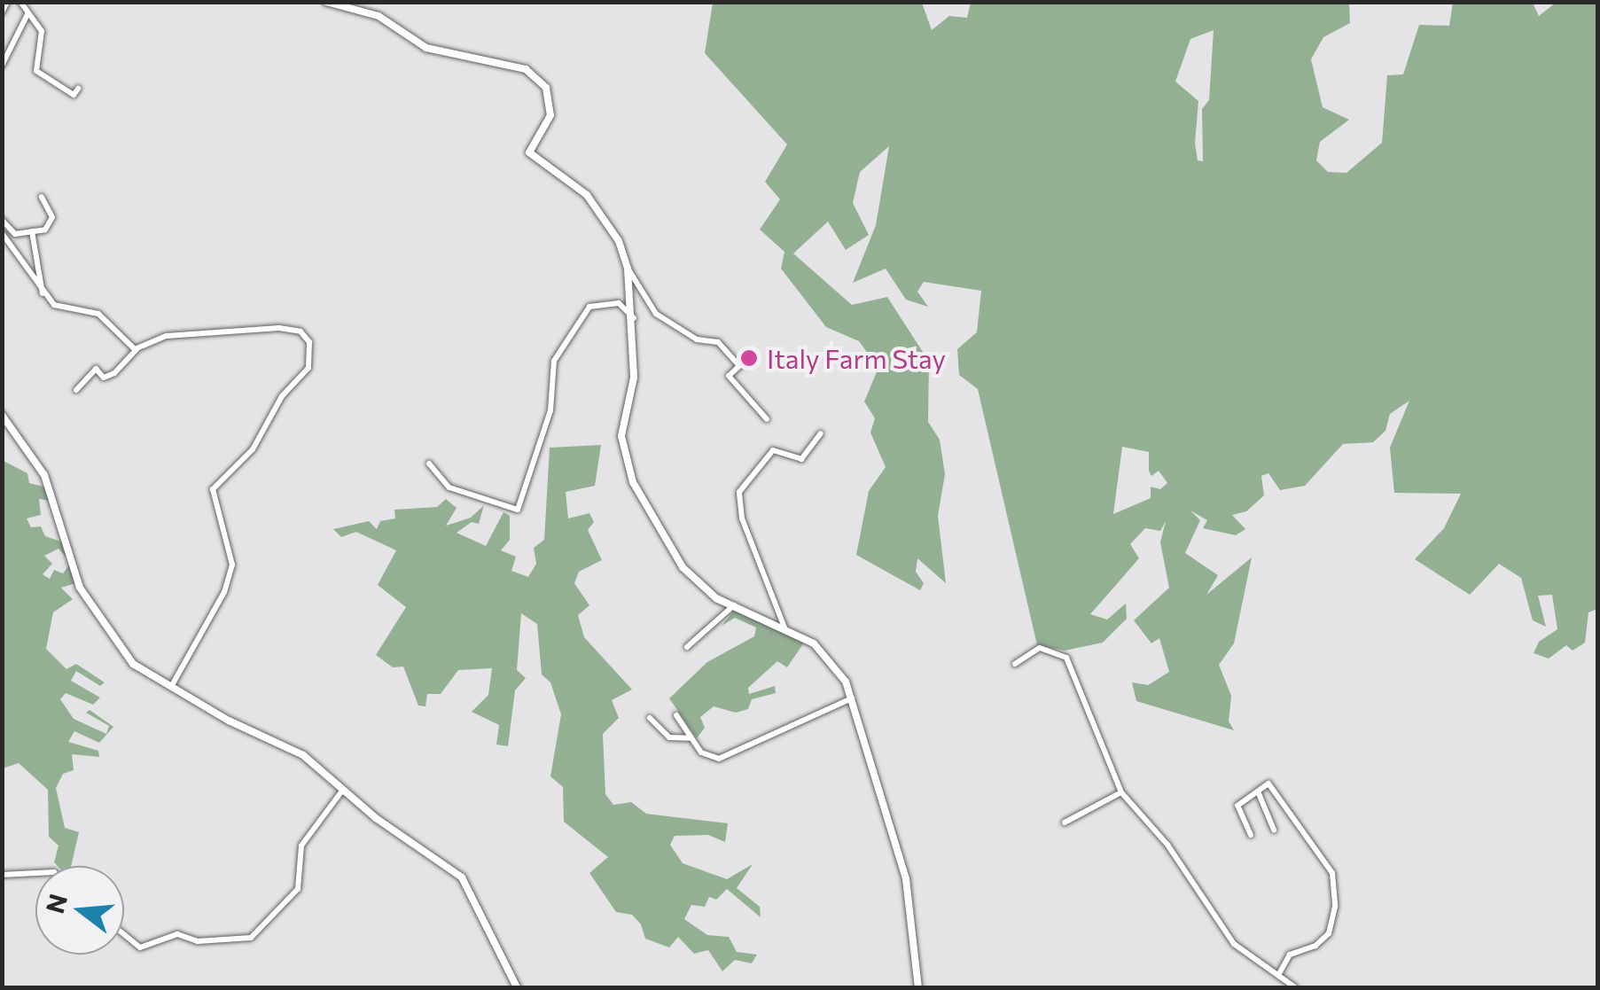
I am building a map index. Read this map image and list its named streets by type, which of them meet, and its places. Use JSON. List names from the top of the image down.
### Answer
{
  "places": ["Italy Farm Stay"],
  "north": "left"
}
